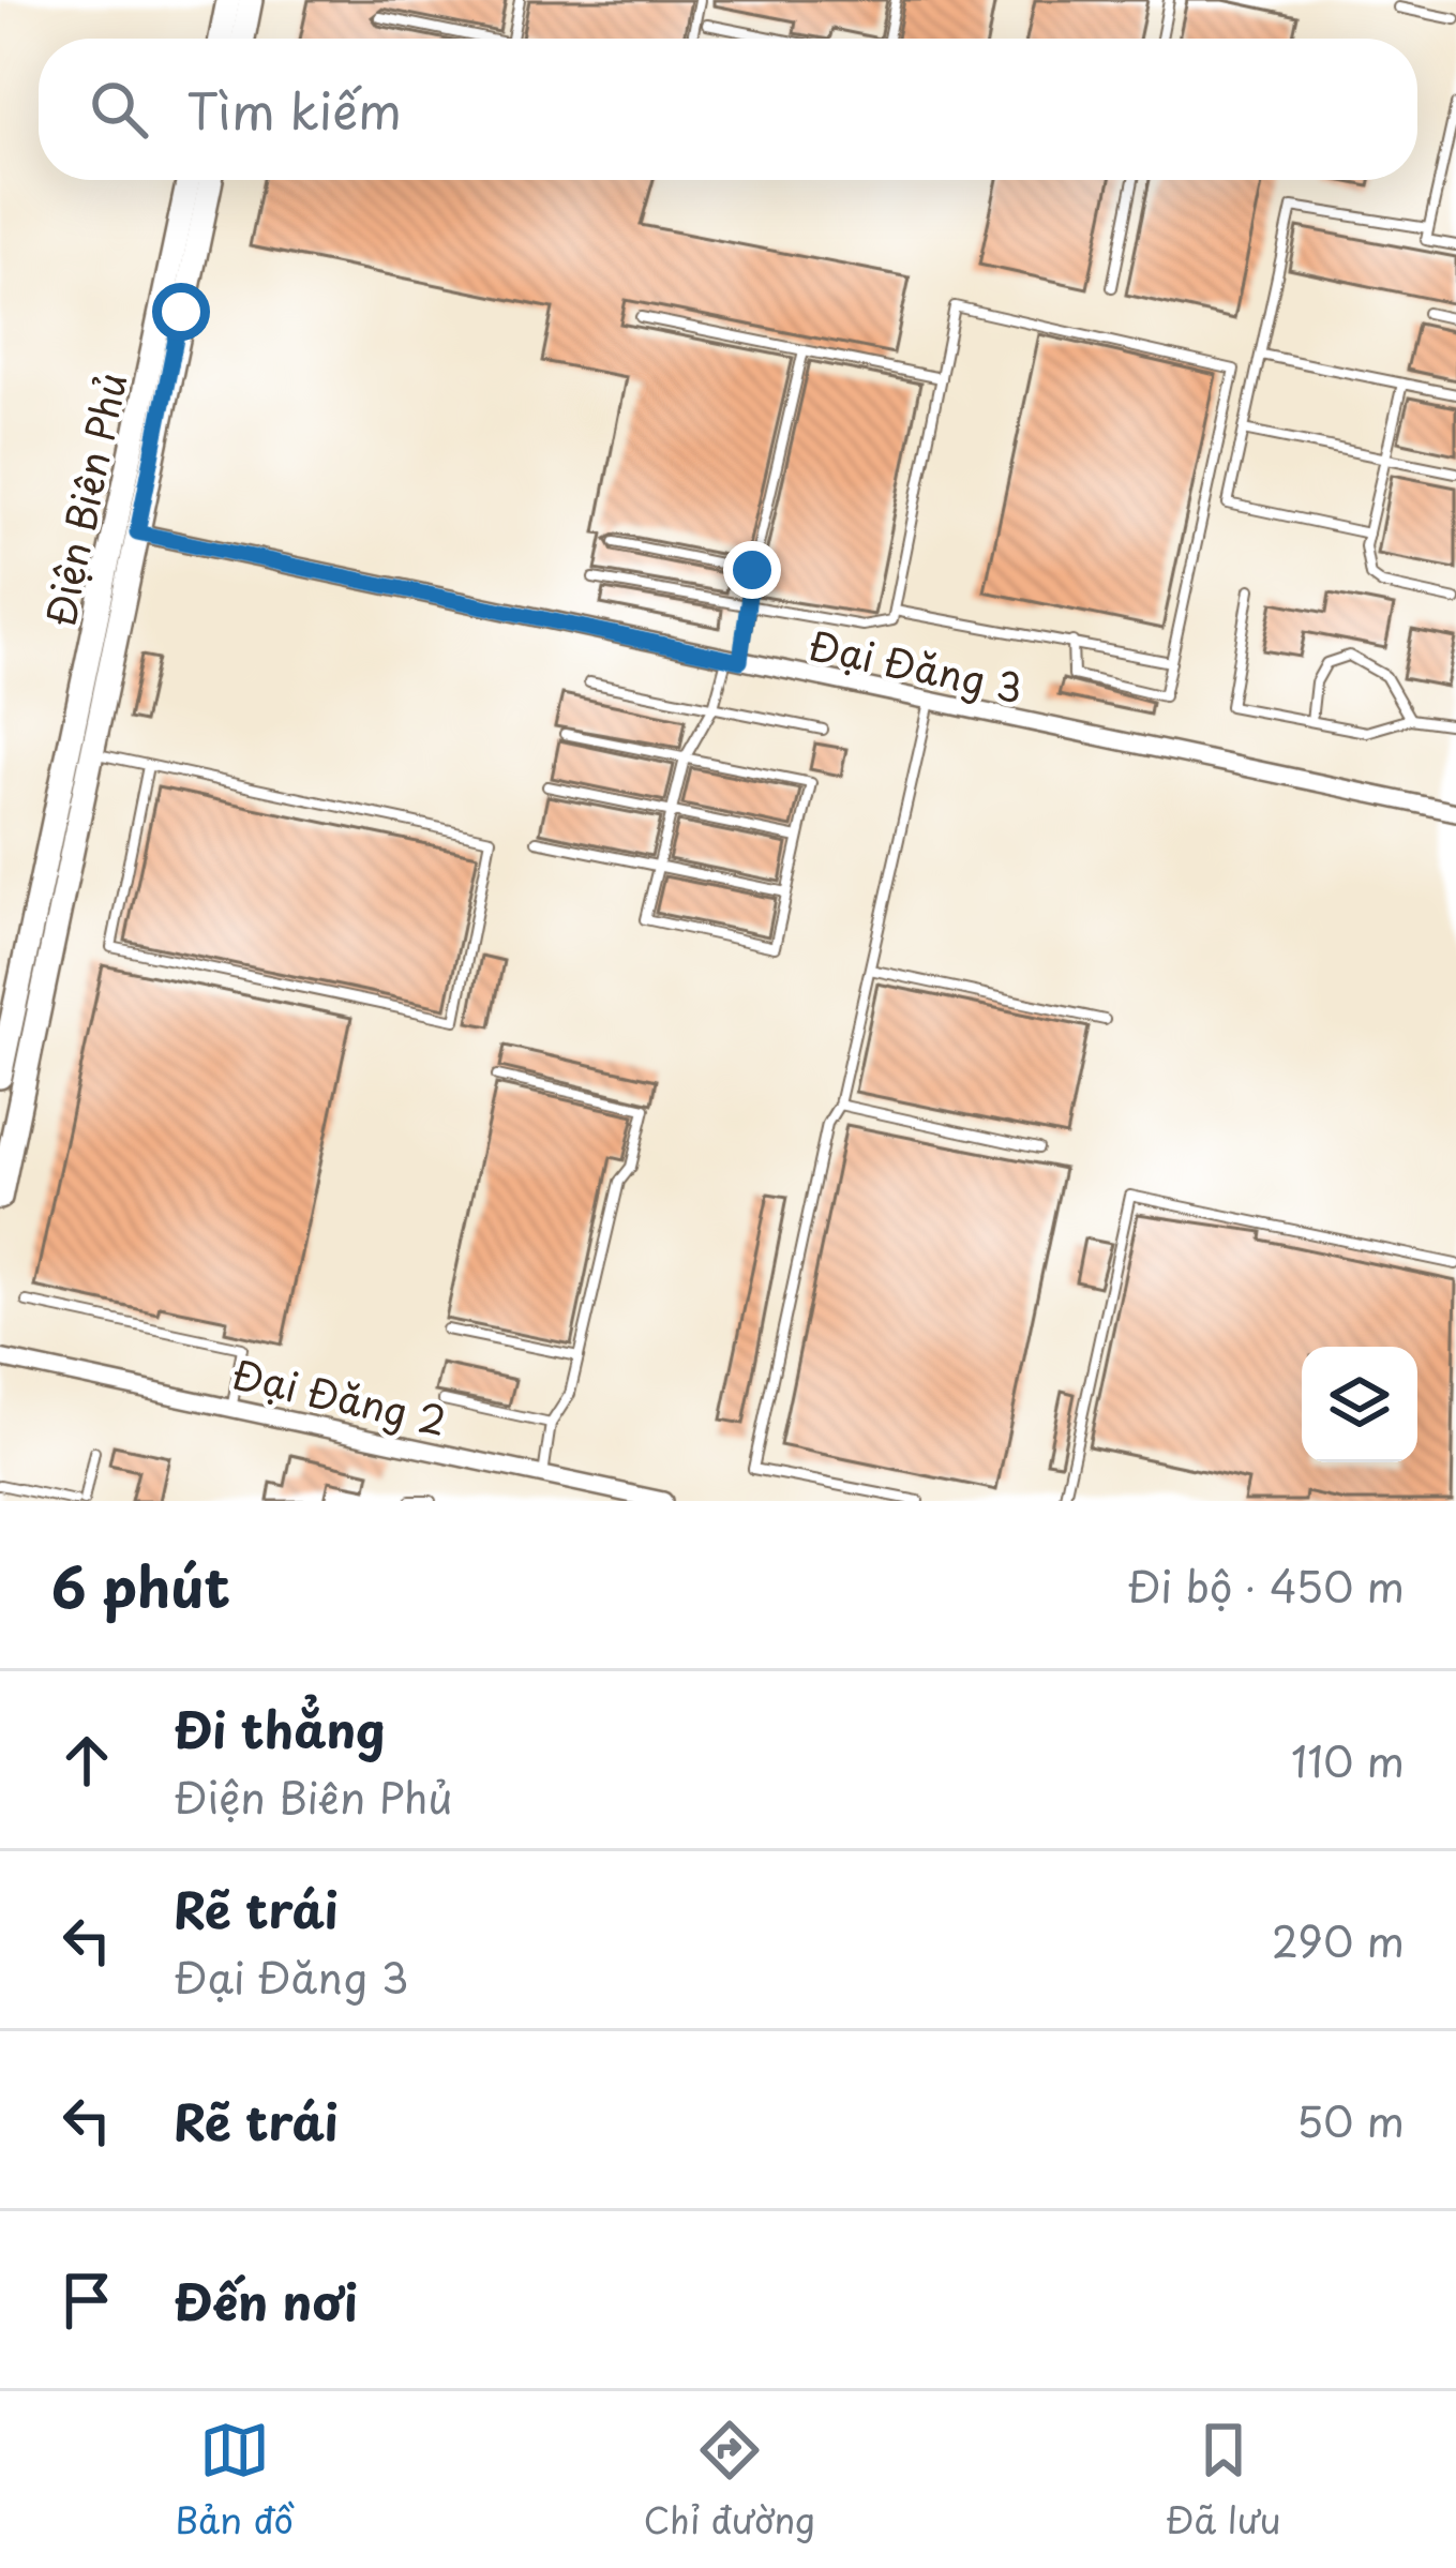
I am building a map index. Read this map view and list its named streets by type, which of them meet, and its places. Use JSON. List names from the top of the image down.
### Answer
{
  "streets": {
    "main road": ["Điện Biên Phủ"],
    "street": ["Đại Đăng 3", "Đại Đăng 2"]
  },
  "crossings": [
    ["Điện Biên Phủ", "Đại Đăng 3"]
  ],
  "page": {
    "search": "Tìm kiếm",
    "heading": ["6 phút", "Đi bộ · 450 m"],
    "list": [
      ["Đi thẳng", "Điện Biên Phủ", "110 m"],
      ["Rẽ trái", "Đại Đăng 3", "290 m"],
      ["Rẽ trái", "50 m"],
      "Đến nơi"
    ],
    "nav": ["Bản đồ", "Chỉ đường", "Đã lưu"]
  }
}
